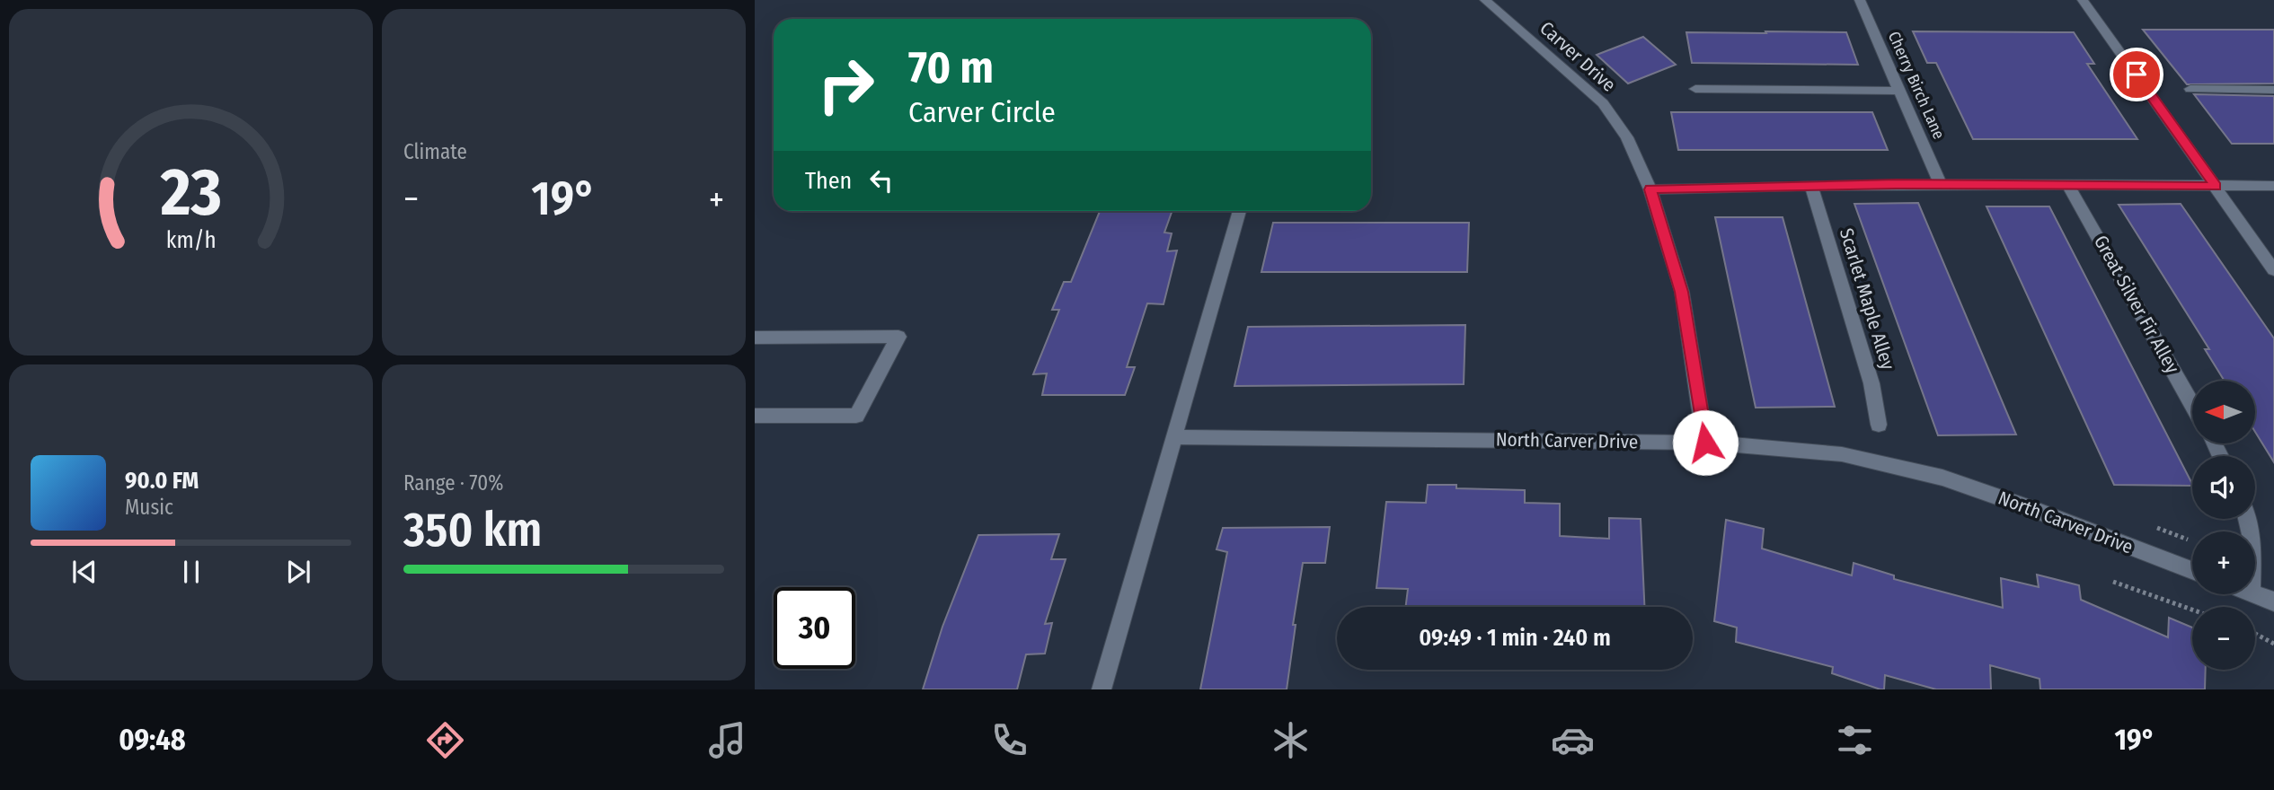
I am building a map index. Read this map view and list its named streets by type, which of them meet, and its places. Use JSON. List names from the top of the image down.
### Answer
{
  "streets": {
    "street": [
      "Carver Drive",
      "Cherry Birch Lane",
      "Scarlet Maple Alley",
      "Great Silver Fir Alley",
      "North Carver Drive"
    ]
  },
  "crossings": [
    ["Carver Drive", "North Carver Drive"]
  ],
  "north": "left",
  "page": {
    "tile": [
      "Climate",
      ["Range · 70%", "350 km"]
    ],
    "turn": ["70 m", "Carver Circle"],
    "then": "Then",
    "heat": ["−", "19°", "+"],
    "map_buttons": ["+", "−"],
    "song": ["90.0 FM", "Music"],
    "limit": "30",
    "trip": "09:49 · 1 min · 240 m",
    "tabs": ["09:48", "19°"],
    "gauge": ["23", "km/h"]
  }
}
